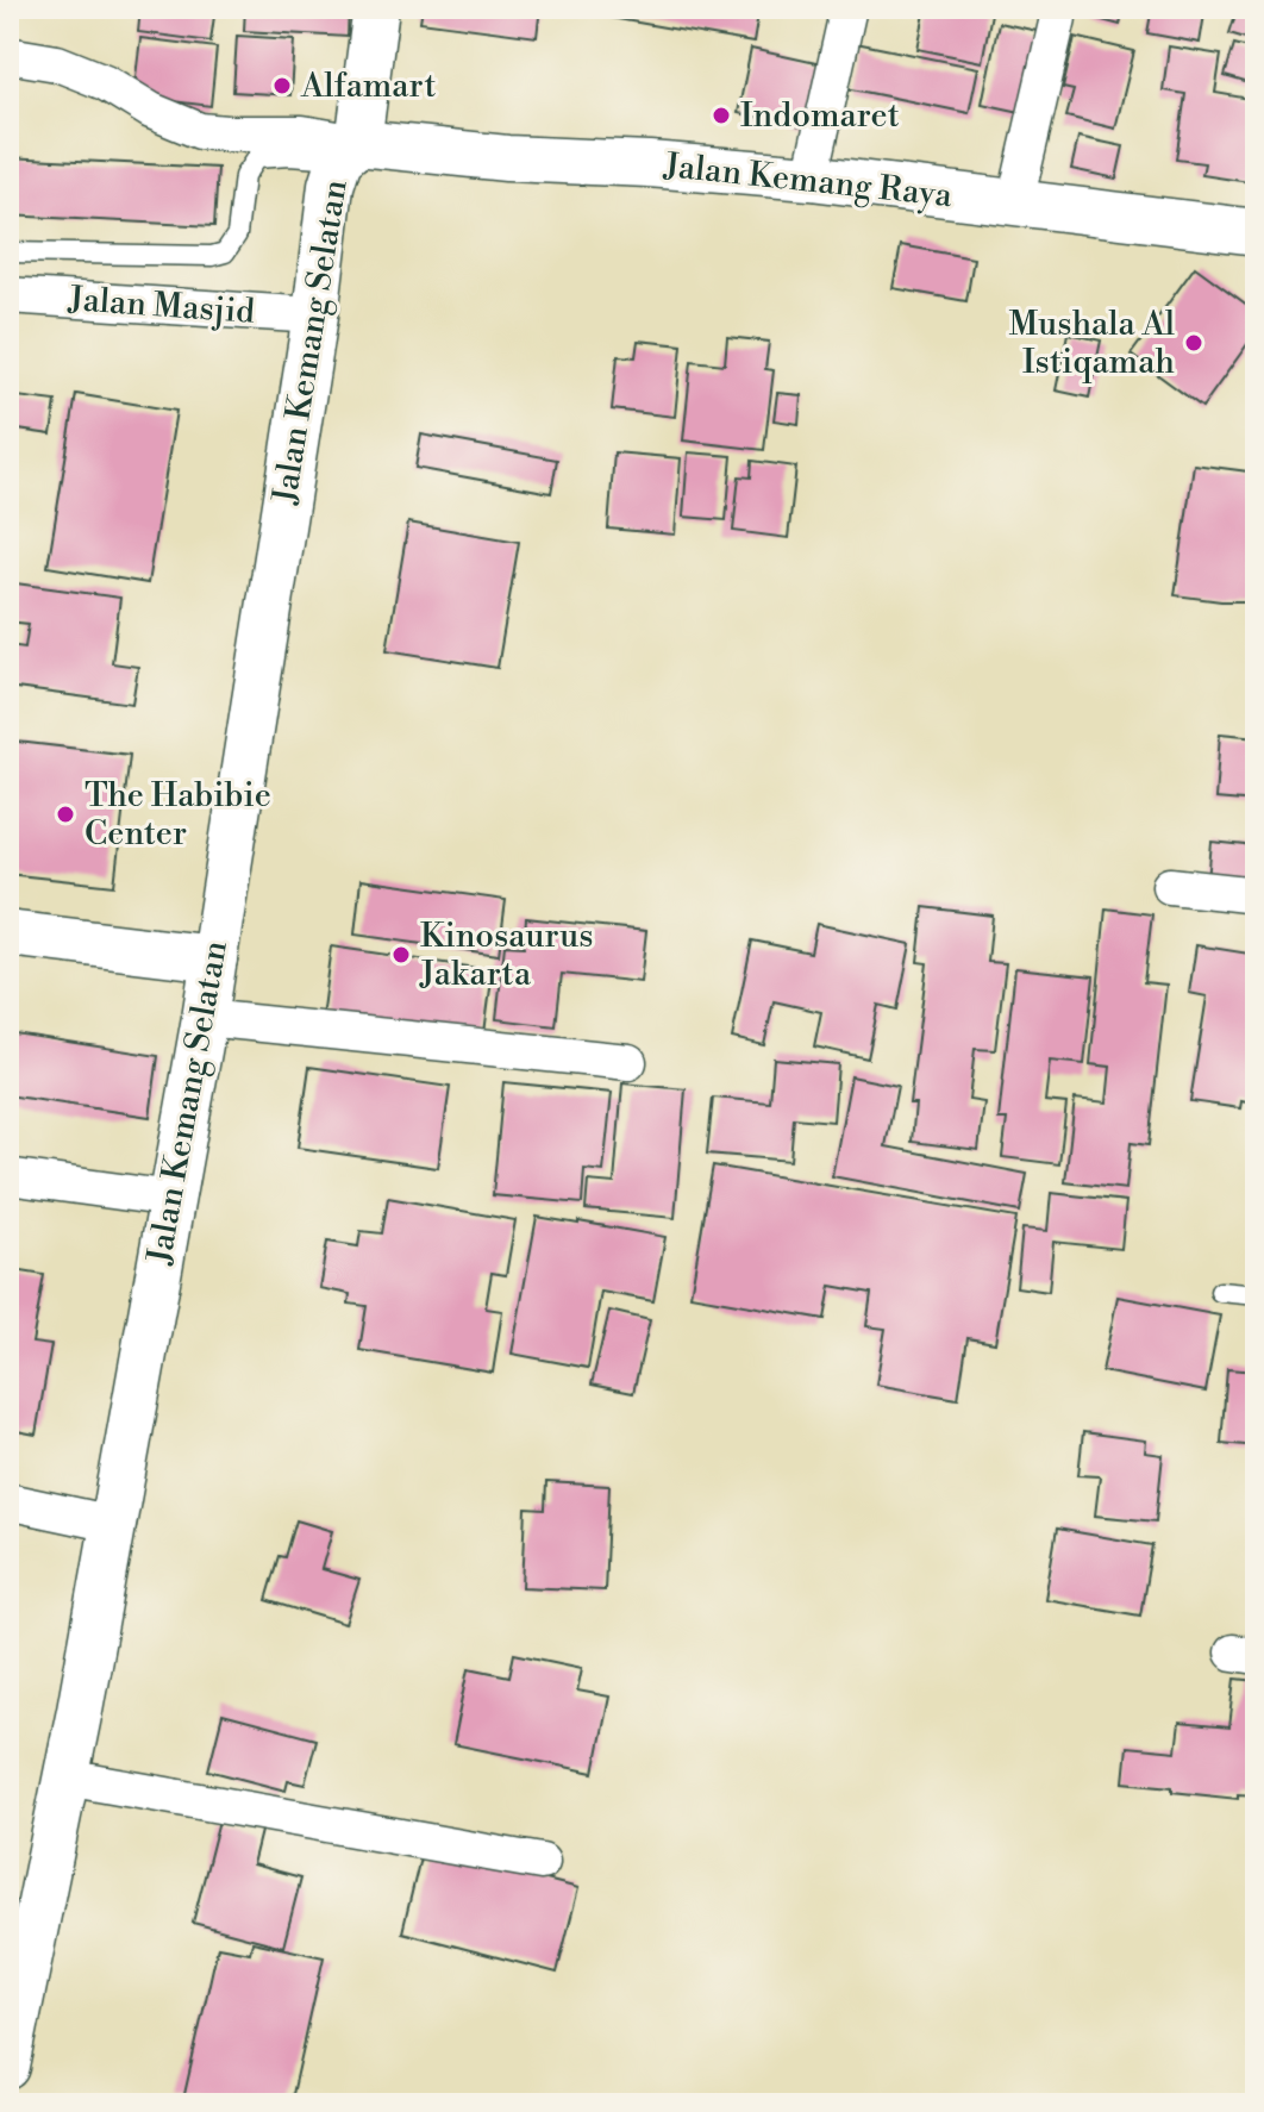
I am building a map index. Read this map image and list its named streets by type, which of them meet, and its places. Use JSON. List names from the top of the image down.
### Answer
{
  "streets": {
    "street": ["Jalan Kemang Raya", "Jalan Masjid", "Jalan Kemang Selatan"]
  },
  "crossings": [
    ["Jalan Kemang Raya", "Jalan Kemang Selatan"],
    ["Jalan Masjid", "Jalan Kemang Selatan"]
  ],
  "places": [
    "Alfamart",
    "Indomaret",
    "Mushala Al Istiqamah",
    "The Habibie Center",
    "Kinosaurus Jakarta"
  ]
}
